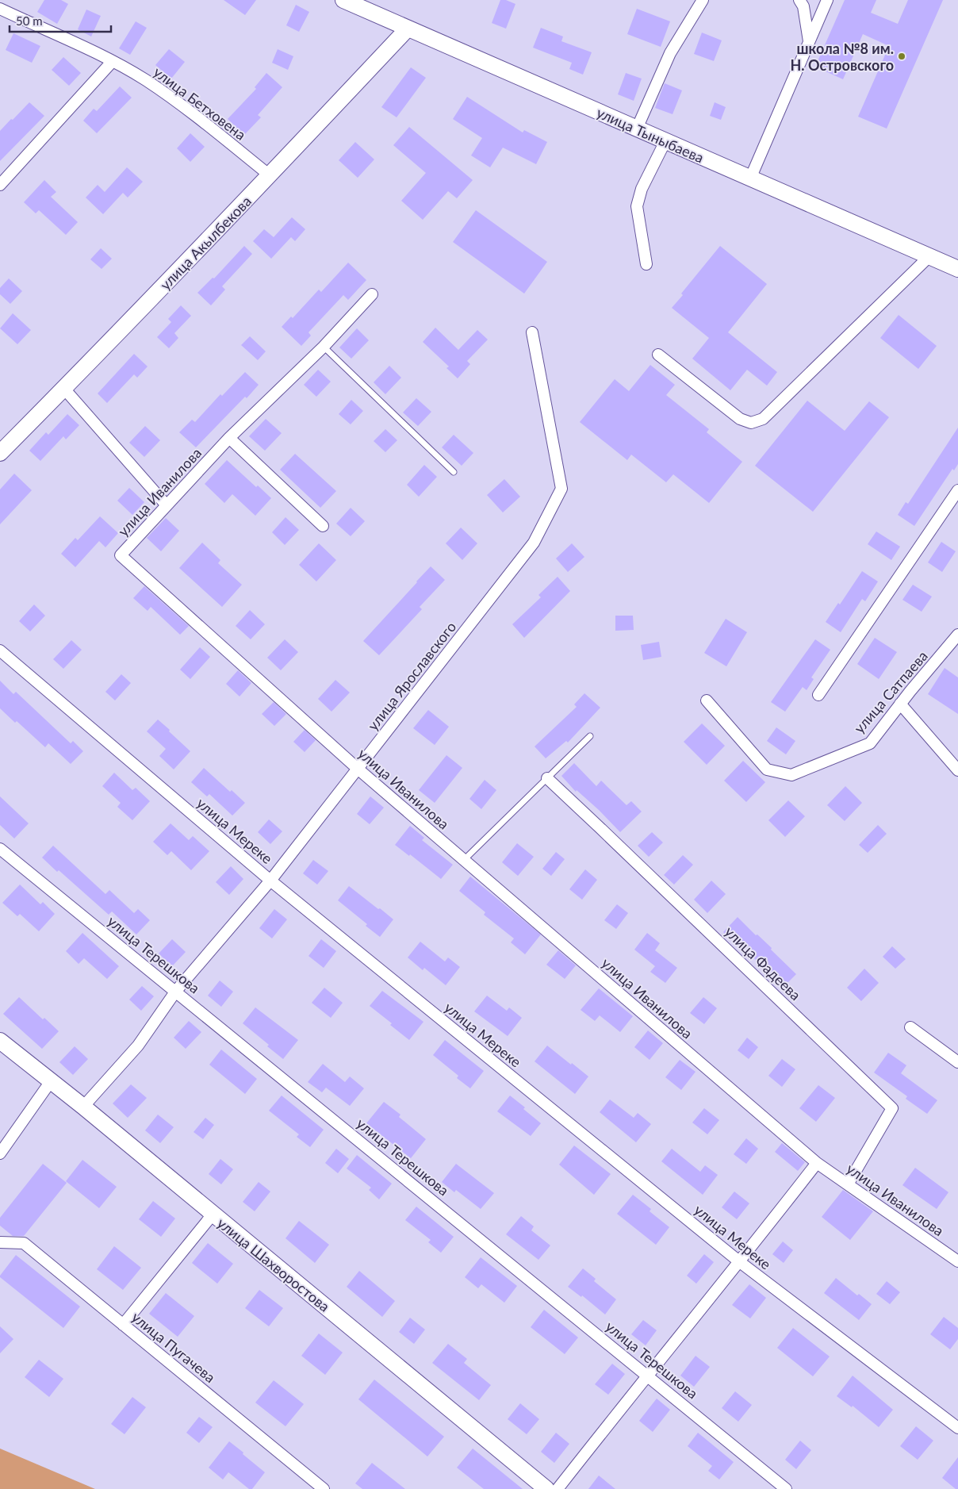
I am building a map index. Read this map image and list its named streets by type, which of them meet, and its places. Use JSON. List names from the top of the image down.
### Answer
{
  "streets": {
    "street": [
      "улица Бетховена",
      "улица Тыныбаева",
      "улица Акылбекова",
      "улица Иванилова",
      "улица Ярославского",
      "улица Сатпаева",
      "улица Мереке",
      "улица Терешкова",
      "улица Фадеева",
      "улица Шахворостова",
      "улица Пугачева"
    ]
  },
  "crossings": [
    ["улица Бетховена", "улица Акылбекова"],
    ["улица Тыныбаева", "улица Акылбекова"],
    ["улица Иванилова", "улица Ярославского"],
    ["улица Иванилова", "улица Фадеева"],
    ["улица Ярославского", "улица Мереке"],
    ["улица Ярославского", "улица Терешкова"],
    ["улица Ярославского", "улица Шахворостова"]
  ],
  "places": ["школа №8 им. Н. Островского"],
  "scale_bar": "50 m"
}
